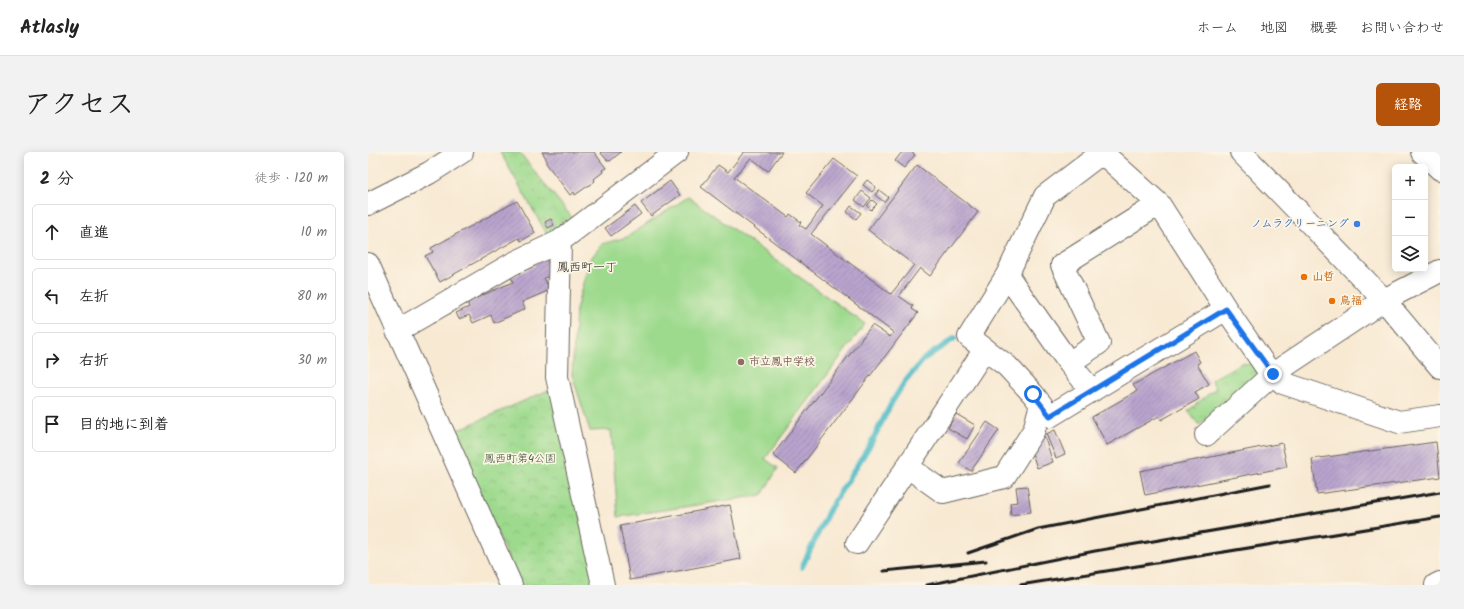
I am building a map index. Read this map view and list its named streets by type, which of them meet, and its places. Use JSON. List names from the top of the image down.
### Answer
{
  "districts": ["鳳西町一丁"],
  "parks": ["鳳西町第4公園"],
  "places": [
    "ノムラクリーニング",
    "山哲",
    "鳥福",
    "市立鳳中学校"
  ],
  "page": {
    "header": "Atlasly",
    "nav": [
      "ホーム",
      "地図",
      "概要",
      "お問い合わせ"
    ],
    "title": "アクセス",
    "buttons": "経路",
    "heading": ["2 分", "徒歩 · 120 m"],
    "map_buttons": ["+", "−"],
    "list": [
      ["直進", "10 m"],
      ["左折", "80 m"],
      ["右折", "30 m"],
      "目的地に到着"
    ]
  }
}
